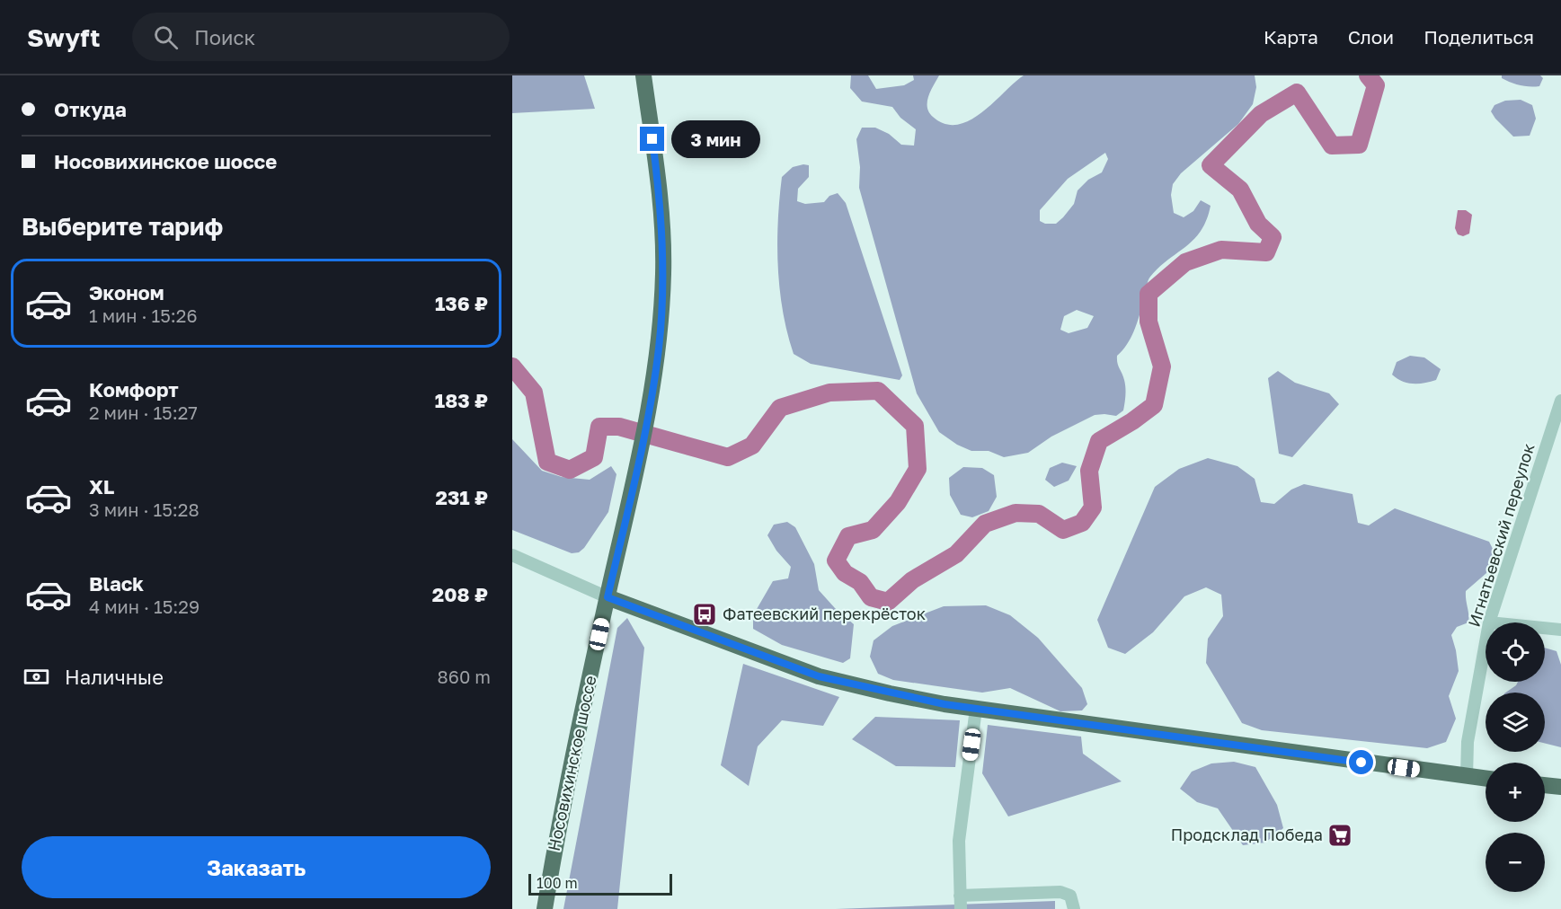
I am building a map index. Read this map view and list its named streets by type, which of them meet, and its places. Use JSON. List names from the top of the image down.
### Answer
{
  "streets": {
    "main road": ["Носовихинское шоссе"],
    "street": ["Игнатьевский переулок"]
  },
  "places": {
    "bus stop": ["Фатеевский перекрёсток"],
    "supermarket": ["Продсклад Победа"]
  },
  "scale_bar": "100 m",
  "page": {
    "header": "Swyft",
    "search": "Поиск",
    "nav": ["Карта", "Слои", "Поделиться"],
    "banner": ["Откуда", "Носовихинское шоссе"],
    "bubble": "3 мин",
    "heading": "Выберите тариф",
    "list": [
      {
        "name": "Эконом",
        "note": "1 мин · 15:26",
        "value": "136 ₽"
      },
      {
        "name": "Комфорт",
        "note": "2 мин · 15:27",
        "value": "183 ₽"
      },
      {
        "name": "XL",
        "note": "3 мин · 15:28",
        "value": "231 ₽"
      },
      {
        "name": "Black",
        "note": "4 мин · 15:29",
        "value": "208 ₽"
      }
    ],
    "map_buttons": ["+", "−"],
    "pay": ["Наличные", "860 m"],
    "buttons": "Заказать",
    "scale": "100 m"
  }
}
